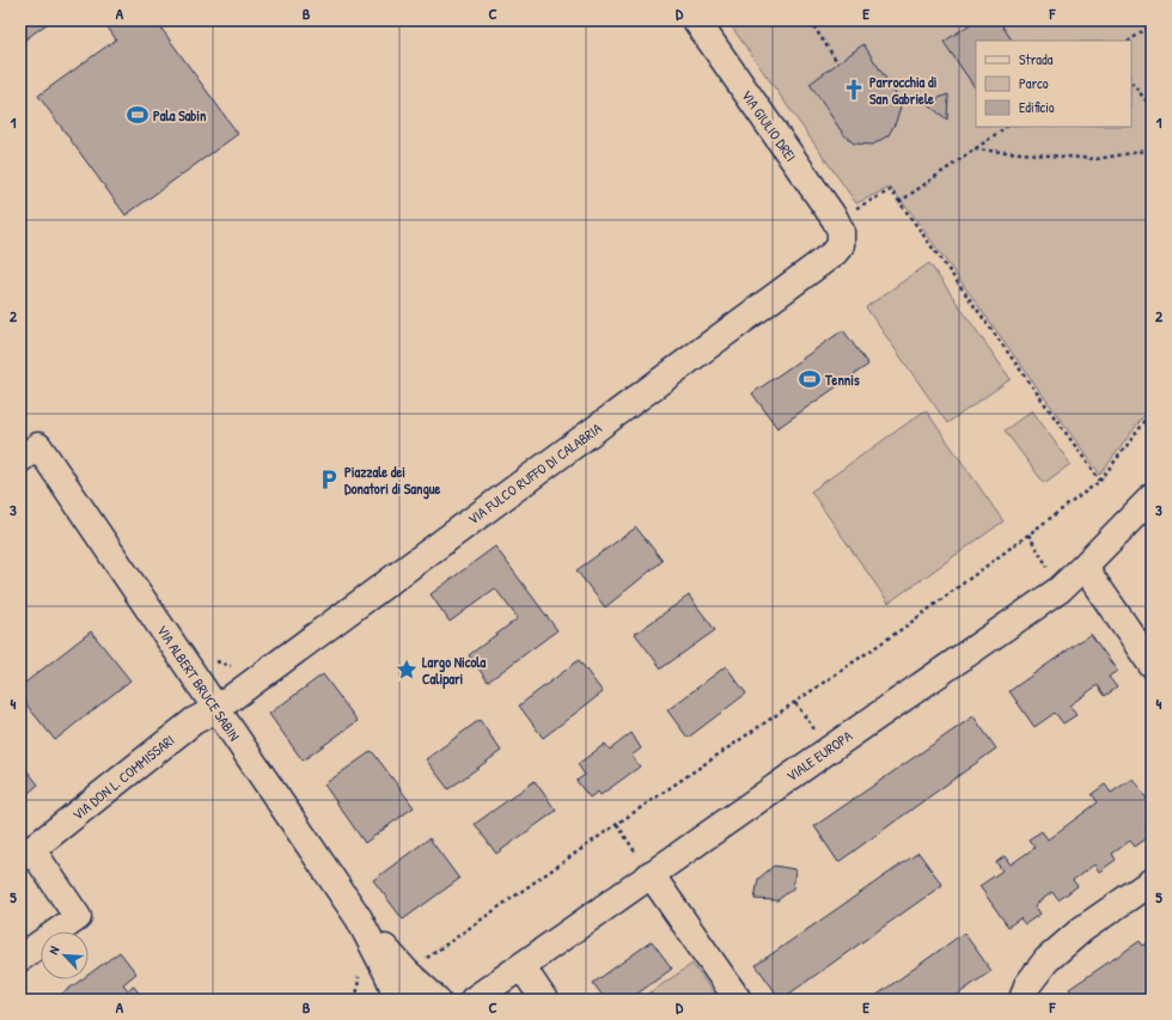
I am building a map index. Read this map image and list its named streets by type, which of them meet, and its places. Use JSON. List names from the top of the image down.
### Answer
{
  "streets": {
    "street": [
      "VIA GIULIO DREI",
      "VIA FULCO RUFFO DI CALABRIA",
      "VIA ALBERT BRUCE SABIN",
      "VIALE EUROPA",
      "VIA DON L. COMMISSARI"
    ]
  },
  "crossings": [
    ["VIA GIULIO DREI", "VIA FULCO RUFFO DI CALABRIA"],
    ["VIA FULCO RUFFO DI CALABRIA", "VIA ALBERT BRUCE SABIN"],
    ["VIA FULCO RUFFO DI CALABRIA", "VIA DON L. COMMISSARI"],
    ["VIA ALBERT BRUCE SABIN", "VIA DON L. COMMISSARI"]
  ],
  "places": {
    "church": ["Parrocchia di San Gabriele"],
    "sports": ["Pala Sabin", "Tennis"],
    "parking": ["Piazzale dei Donatori di Sangue"],
    "place": ["Largo Nicola Calipari"]
  },
  "legend": ["Strada", "Parco", "Edificio"],
  "north": "top left",
  "grid": {
    "columns": [
      "A",
      "B",
      "C",
      "D",
      "E",
      "F"
    ],
    "rows": [
      "1",
      "2",
      "3",
      "4",
      "5"
    ]
  }
}
